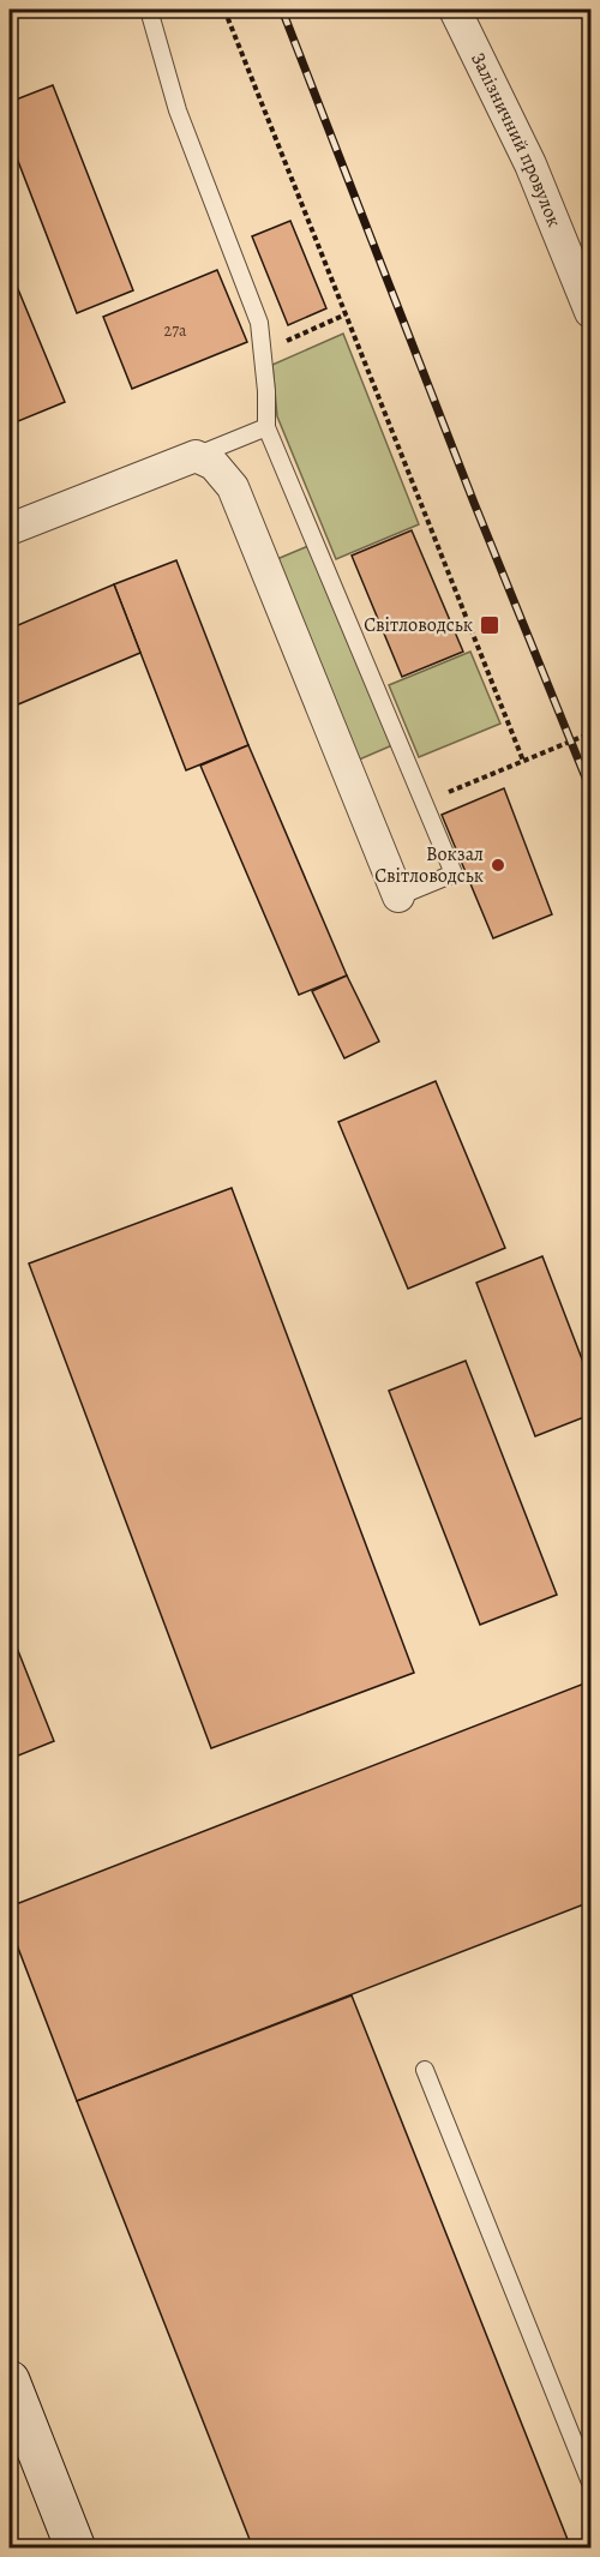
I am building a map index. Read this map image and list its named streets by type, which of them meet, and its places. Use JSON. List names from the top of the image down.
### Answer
{
  "streets": {
    "street": ["Залізничний провулок"]
  },
  "places": {
    "transit": ["Світловодськ"],
    "other": ["Вокзал Світловодськ"]
  },
  "house_numbers": ["27а"]
}
